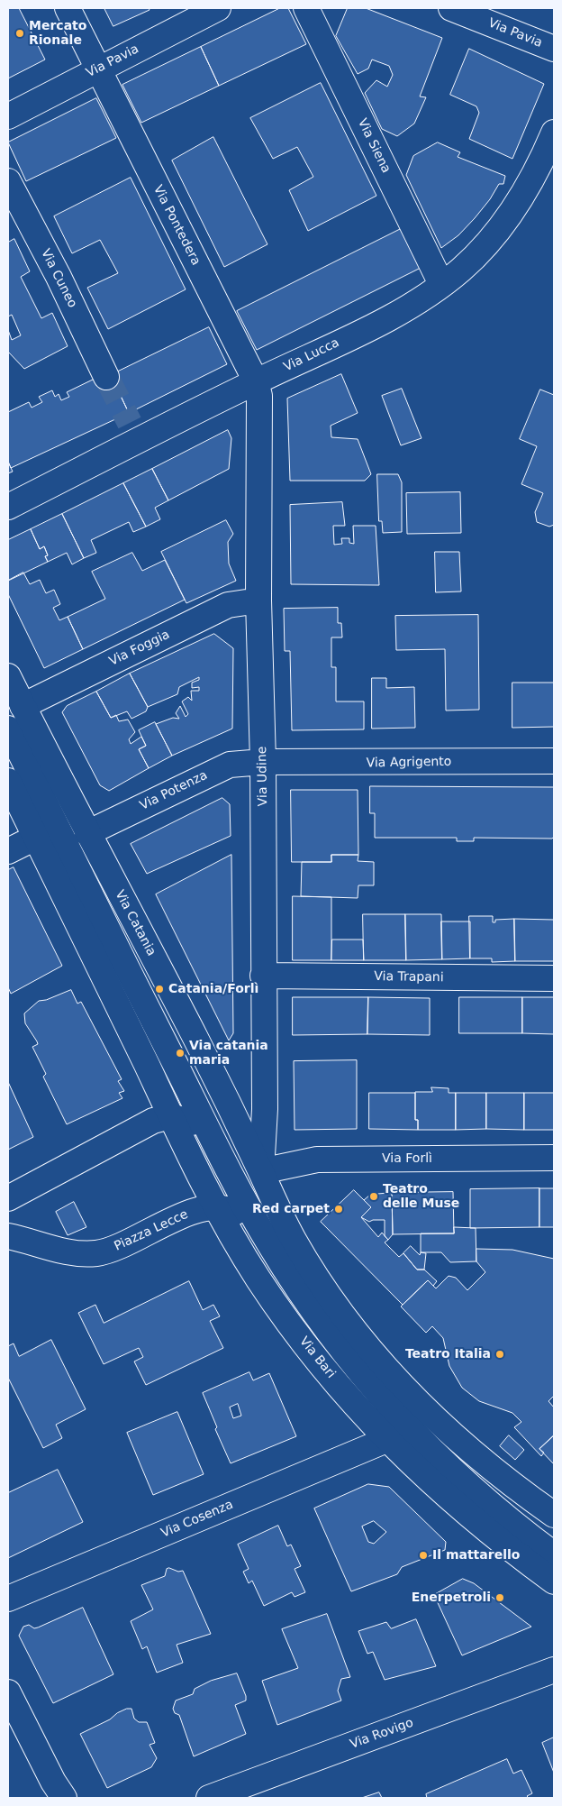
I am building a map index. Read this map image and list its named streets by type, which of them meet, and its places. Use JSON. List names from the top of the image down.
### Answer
{
  "streets": {
    "street": [
      "Via Pavia",
      "Via Siena",
      "Via Pontedera",
      "Via Cuneo",
      "Via Lucca",
      "Via Foggia",
      "Via Agrigento",
      "Via Udine",
      "Via Potenza",
      "Via Catania",
      "Via Trapani",
      "Via Forlì",
      "Piazza Lecce",
      "Via Bari",
      "Via Cosenza",
      "Via Rovigo"
    ]
  },
  "crossings": [
    ["Via Pavia", "Via Pontedera"],
    ["Via Siena", "Via Lucca"],
    ["Via Pontedera", "Via Lucca"],
    ["Via Pontedera", "Via Udine"],
    ["Via Lucca", "Via Udine"],
    ["Via Foggia", "Via Udine"],
    ["Via Foggia", "Via Catania"],
    ["Via Agrigento", "Via Udine"],
    ["Via Agrigento", "Via Potenza"],
    ["Via Udine", "Via Potenza"],
    ["Via Udine", "Via Catania"],
    ["Via Udine", "Via Trapani"],
    ["Via Udine", "Via Forlì"],
    ["Via Potenza", "Via Catania"],
    ["Via Catania", "Via Forlì"],
    ["Piazza Lecce", "Via Bari"],
    ["Via Bari", "Via Cosenza"]
  ],
  "places": [
    "Mercato Rionale",
    "Catania/Forlì",
    "Via catania maria",
    "Teatro delle Muse",
    "Red carpet",
    "Teatro Italia",
    "Il mattarello",
    "Enerpetroli"
  ]
}
